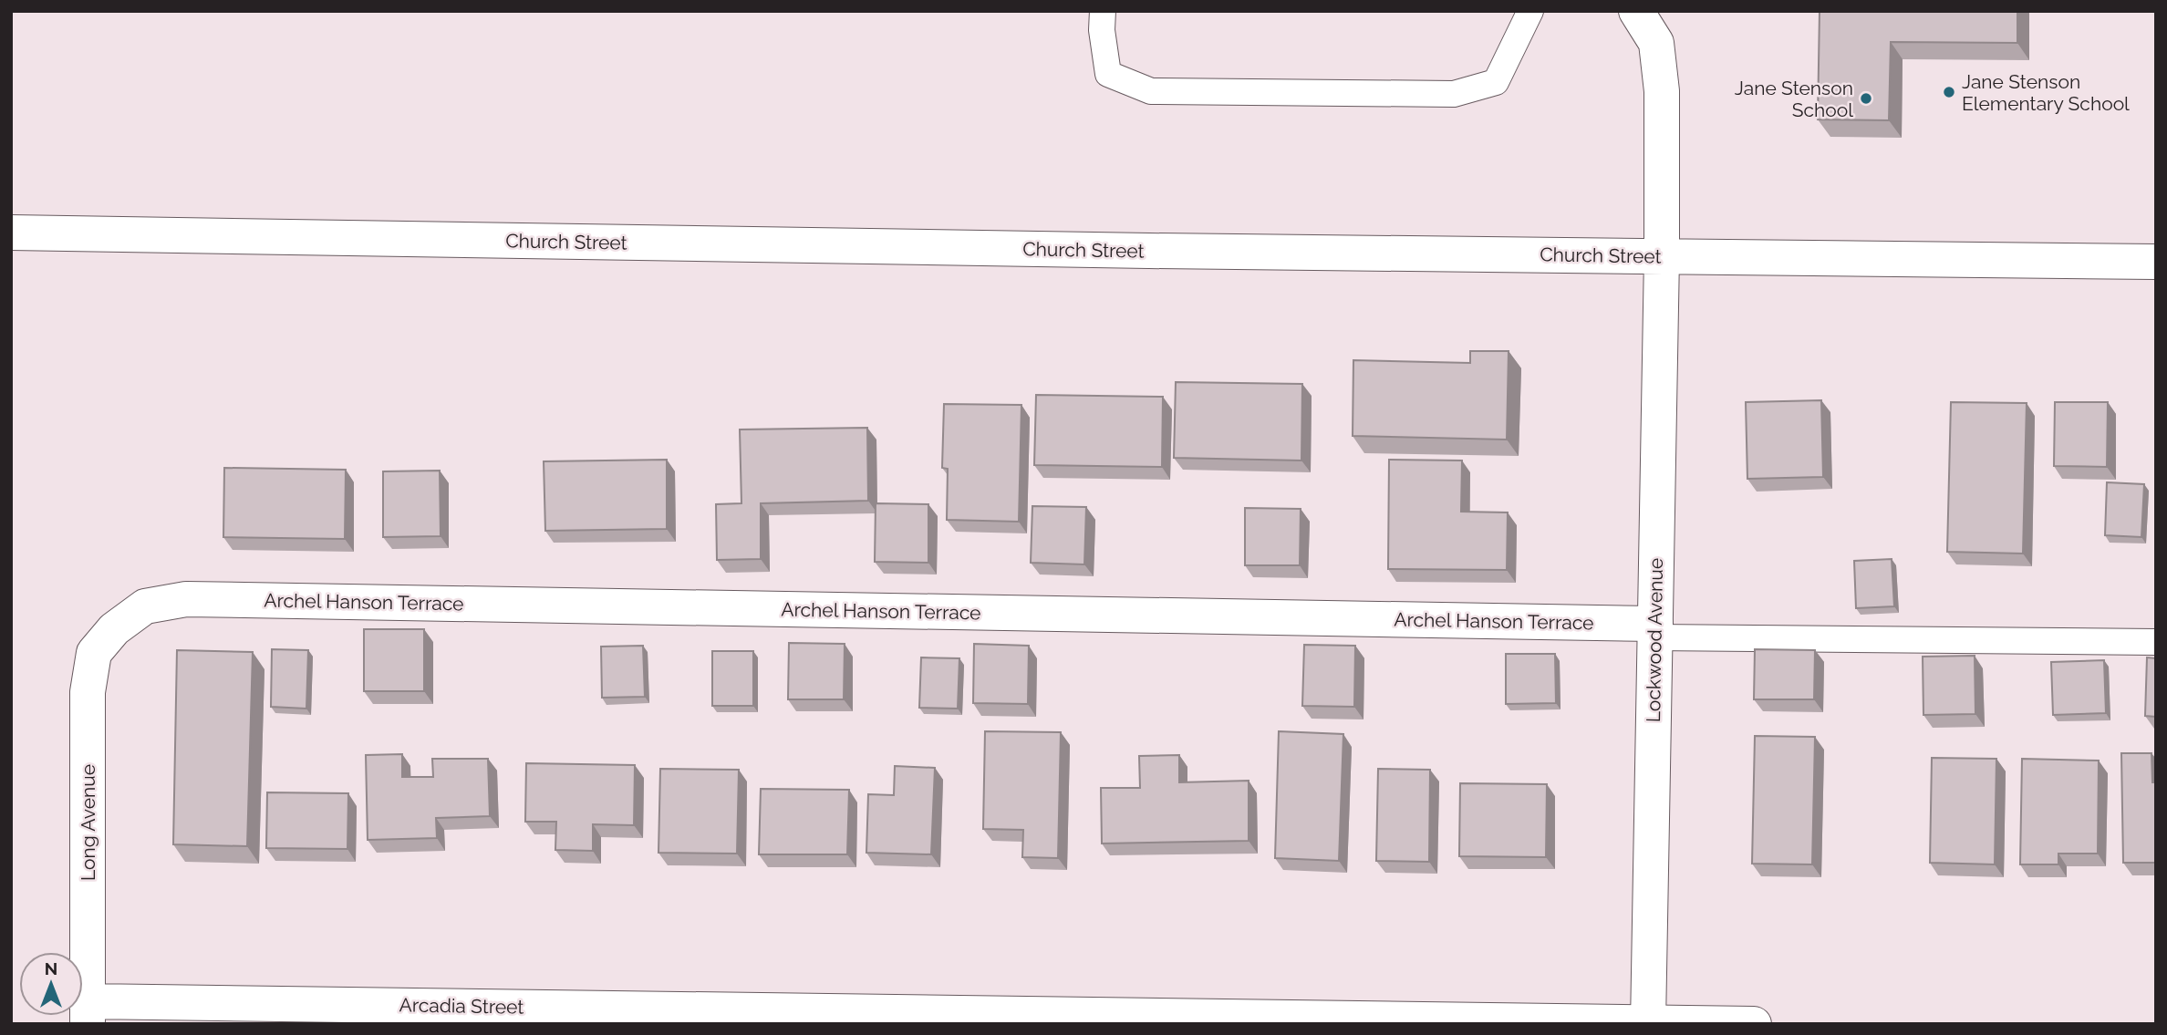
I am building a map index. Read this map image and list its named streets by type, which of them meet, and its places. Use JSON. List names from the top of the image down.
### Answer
{
  "streets": {
    "street": [
      "Church Street",
      "Archel Hanson Terrace",
      "Lockwood Avenue",
      "Long Avenue",
      "Arcadia Street"
    ]
  },
  "crossings": [
    ["Church Street", "Lockwood Avenue"],
    ["Archel Hanson Terrace", "Lockwood Avenue"],
    ["Archel Hanson Terrace", "Long Avenue"],
    ["Lockwood Avenue", "Arcadia Street"],
    ["Long Avenue", "Arcadia Street"]
  ],
  "places": ["Jane Stenson Elementary School", "Jane Stenson School"],
  "north": "top"
}
